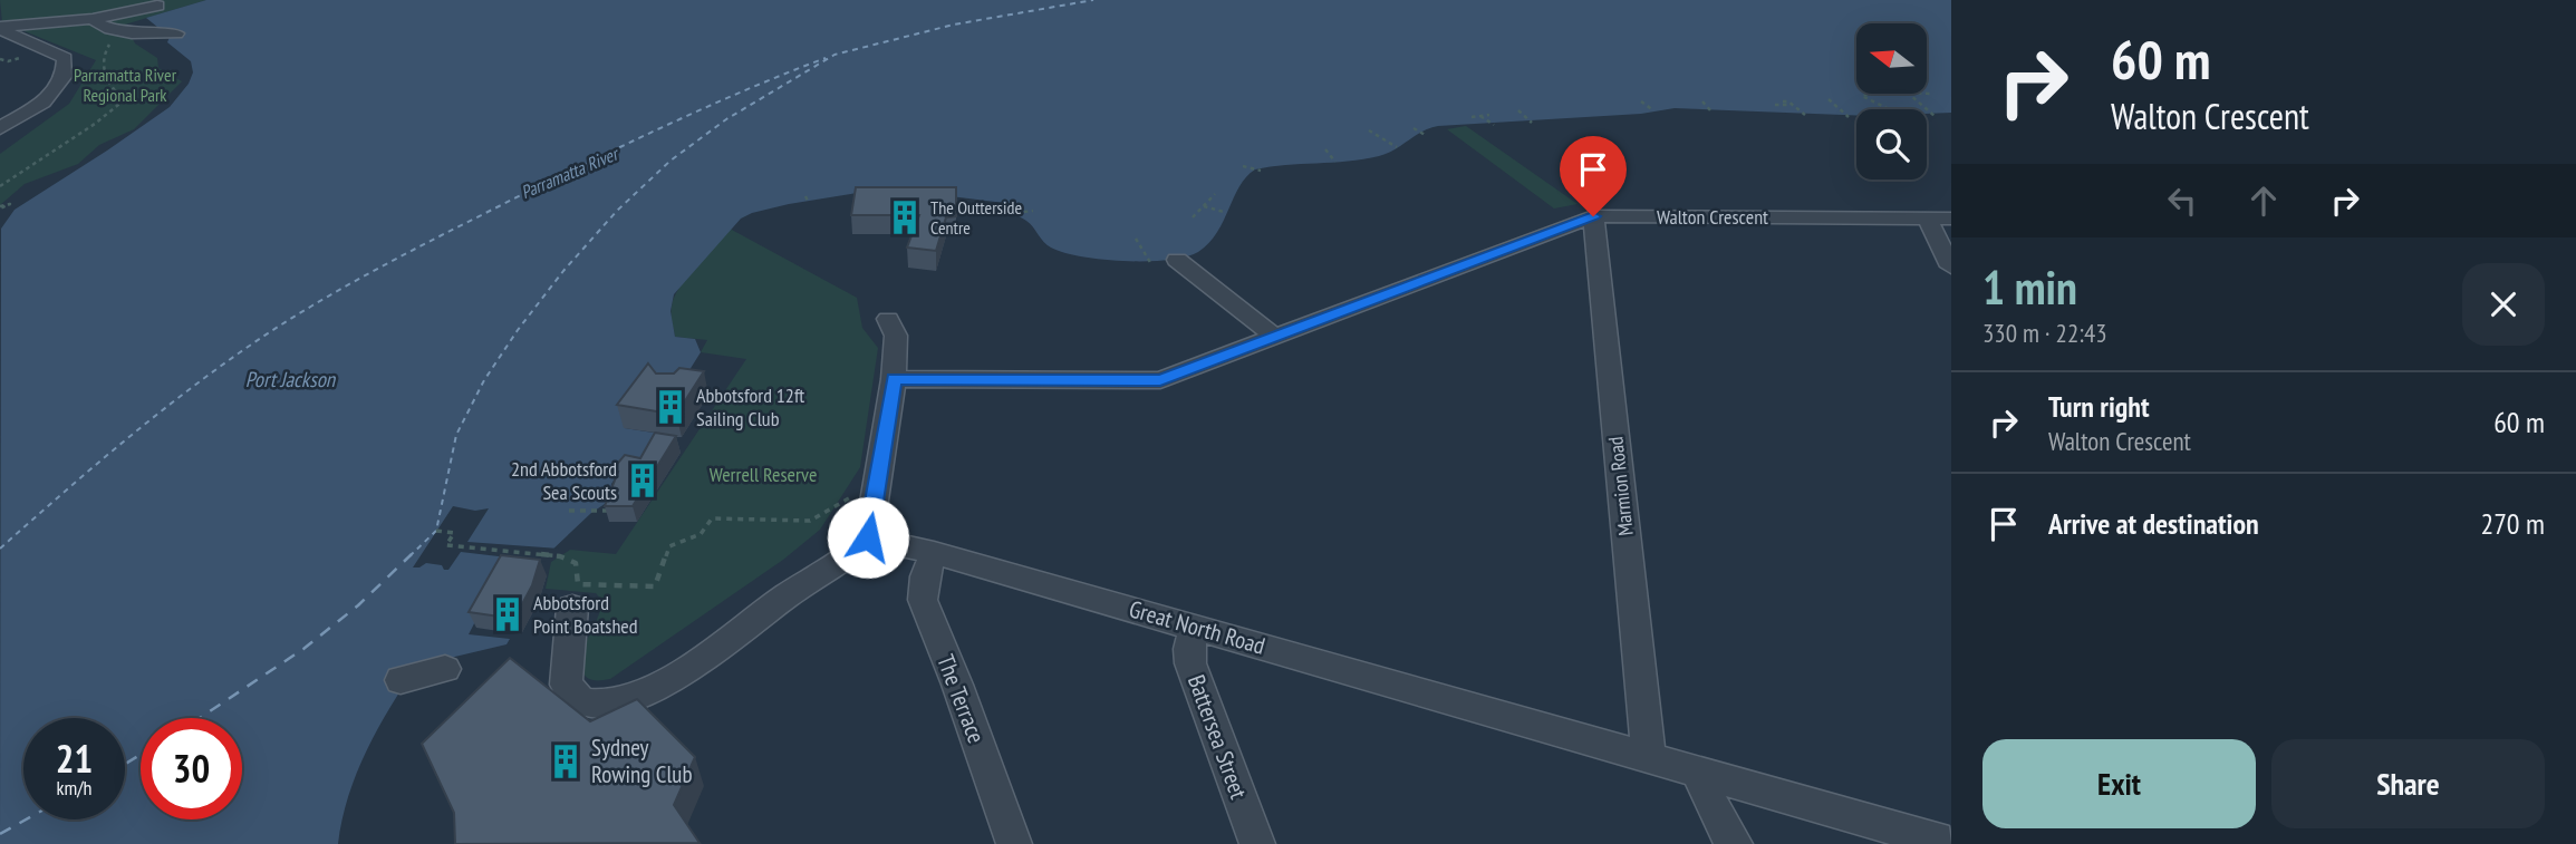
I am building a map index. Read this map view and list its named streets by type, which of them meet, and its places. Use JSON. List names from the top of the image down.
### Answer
{
  "streets": {
    "street": [
      "Walton Crescent",
      "Marmion Road",
      "Great North Road",
      "The Terrace",
      "Battersea Street"
    ]
  },
  "crossings": [
    ["Walton Crescent", "Marmion Road"],
    ["Marmion Road", "Great North Road"],
    ["Great North Road", "The Terrace"],
    ["Great North Road", "Battersea Street"]
  ],
  "water": ["Parramatta River", "Port Jackson"],
  "parks": ["Parramatta River Regional Park", "Werrell Reserve"],
  "places": {
    "building": [
      "The Outterside Centre",
      "Abbotsford 12ft Sailing Club",
      "2nd Abbotsford Sea Scouts",
      "Abbotsford Point Boatshed",
      "Sydney Rowing Club"
    ]
  },
  "north": "left",
  "page": {
    "turn": ["60 m", "Walton Crescent"],
    "heading": ["1 min", "330 m · 22:43"],
    "list": [
      {
        "name": "Turn right",
        "note": "Walton Crescent",
        "value": "60 m"
      },
      {
        "name": "Arrive at destination",
        "value": "270 m"
      }
    ],
    "speed": "21 km/h",
    "limit": "30",
    "buttons": ["Exit", "Share"]
  }
}
